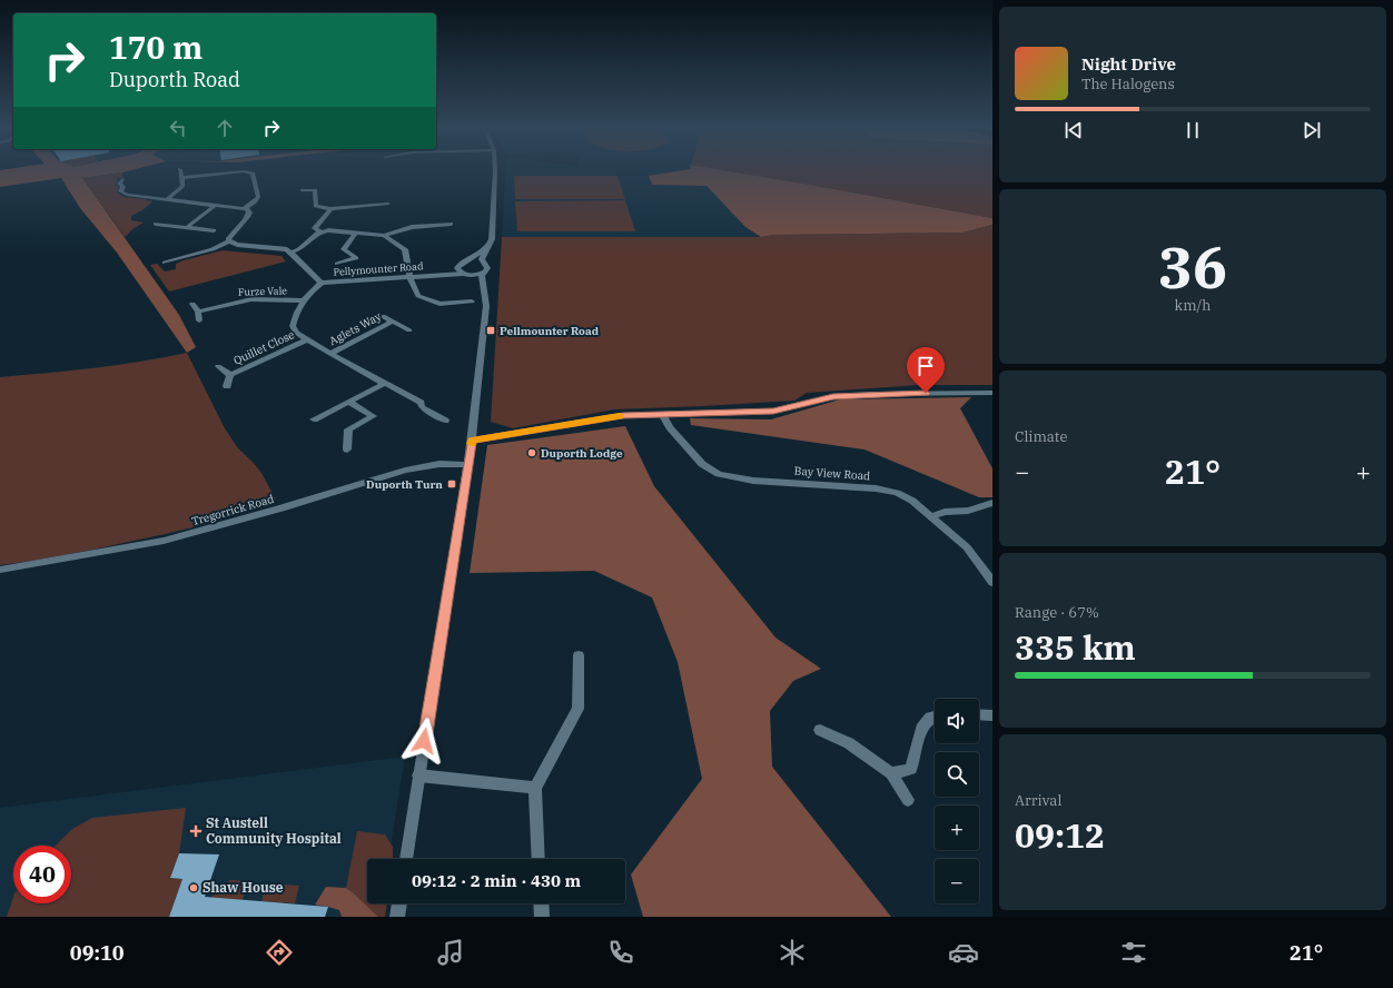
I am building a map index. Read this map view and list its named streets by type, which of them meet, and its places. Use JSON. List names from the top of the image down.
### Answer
{
  "streets": {
    "street": [
      "Pellymounter Road",
      "Furze Vale",
      "Aglets Way",
      "Quillet Close",
      "Bay View Road",
      "Tregorrick Road"
    ]
  },
  "crossings": [
    ["Pellymounter Road", "Aglets Way"],
    ["Furze Vale", "Aglets Way"],
    ["Aglets Way", "Quillet Close"]
  ],
  "places": {
    "transit": ["Pellmounter Road", "Duporth Turn"],
    "other": ["Duporth Lodge", "Shaw House"],
    "health": ["St Austell Community Hospital"]
  },
  "page": {
    "turn": ["170 m", "Duporth Road"],
    "song": ["Night Drive", "The Halogens"],
    "tile": [
      ["36", "km/h"],
      "Climate",
      ["Range · 67%", "335 km"],
      ["Arrival", "09:12"]
    ],
    "heat": ["−", "21°", "+"],
    "map_buttons": ["+", "−"],
    "limit": "40",
    "trip": "09:12 · 2 min · 430 m",
    "tabs": ["09:10", "21°"]
  }
}
